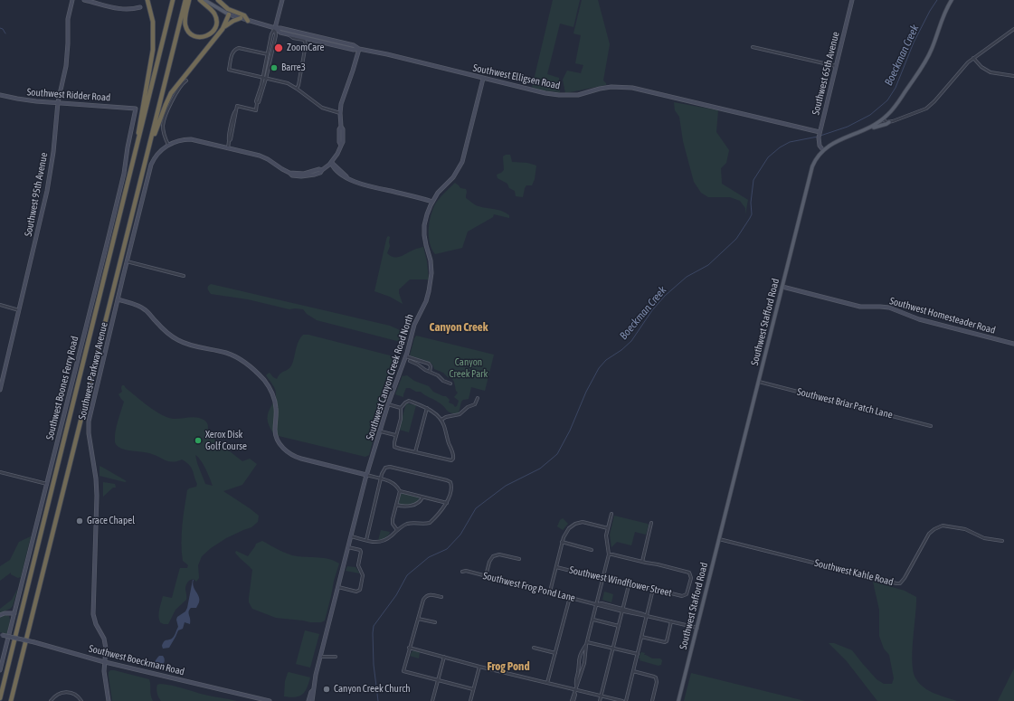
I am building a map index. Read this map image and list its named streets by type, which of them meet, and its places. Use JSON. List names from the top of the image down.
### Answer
{
  "streets": {
    "main road": ["Southwest Elligsen Road", "Southwest Stafford Road"],
    "street": [
      "Southwest 65th Avenue",
      "Southwest Ridder Road",
      "Southwest 95th Avenue",
      "Southwest Homesteader Road",
      "Southwest Parkway Avenue",
      "Southwest Canyon Creek Road North",
      "Southwest Boones Ferry Road",
      "Southwest Briar Patch Lane",
      "Southwest Kahle Road",
      "Southwest Windflower Street",
      "Southwest Frog Pond Lane",
      "Southwest Boeckman Road"
    ]
  },
  "crossings": [
    ["Southwest 65th Avenue", "Southwest Elligsen Road"],
    ["Southwest 65th Avenue", "Southwest Stafford Road"],
    ["Southwest Elligsen Road", "Southwest Canyon Creek Road North"],
    ["Southwest Ridder Road", "Southwest 95th Avenue"],
    ["Southwest Ridder Road", "Southwest Boones Ferry Road"],
    ["Southwest Homesteader Road", "Southwest Stafford Road"],
    ["Southwest Stafford Road", "Southwest Briar Patch Lane"],
    ["Southwest Stafford Road", "Southwest Kahle Road"],
    ["Southwest Stafford Road", "Southwest Frog Pond Lane"],
    ["Southwest Parkway Avenue", "Southwest Boeckman Road"]
  ],
  "districts": ["Canyon Creek", "Frog Pond"],
  "water": ["Boeckman Creek"],
  "parks": ["Canyon Creek Park"],
  "places": [
    "ZoomCare",
    "Barre3",
    "Xerox Disk Golf Course",
    "Grace Chapel",
    "Canyon Creek Church"
  ]
}
